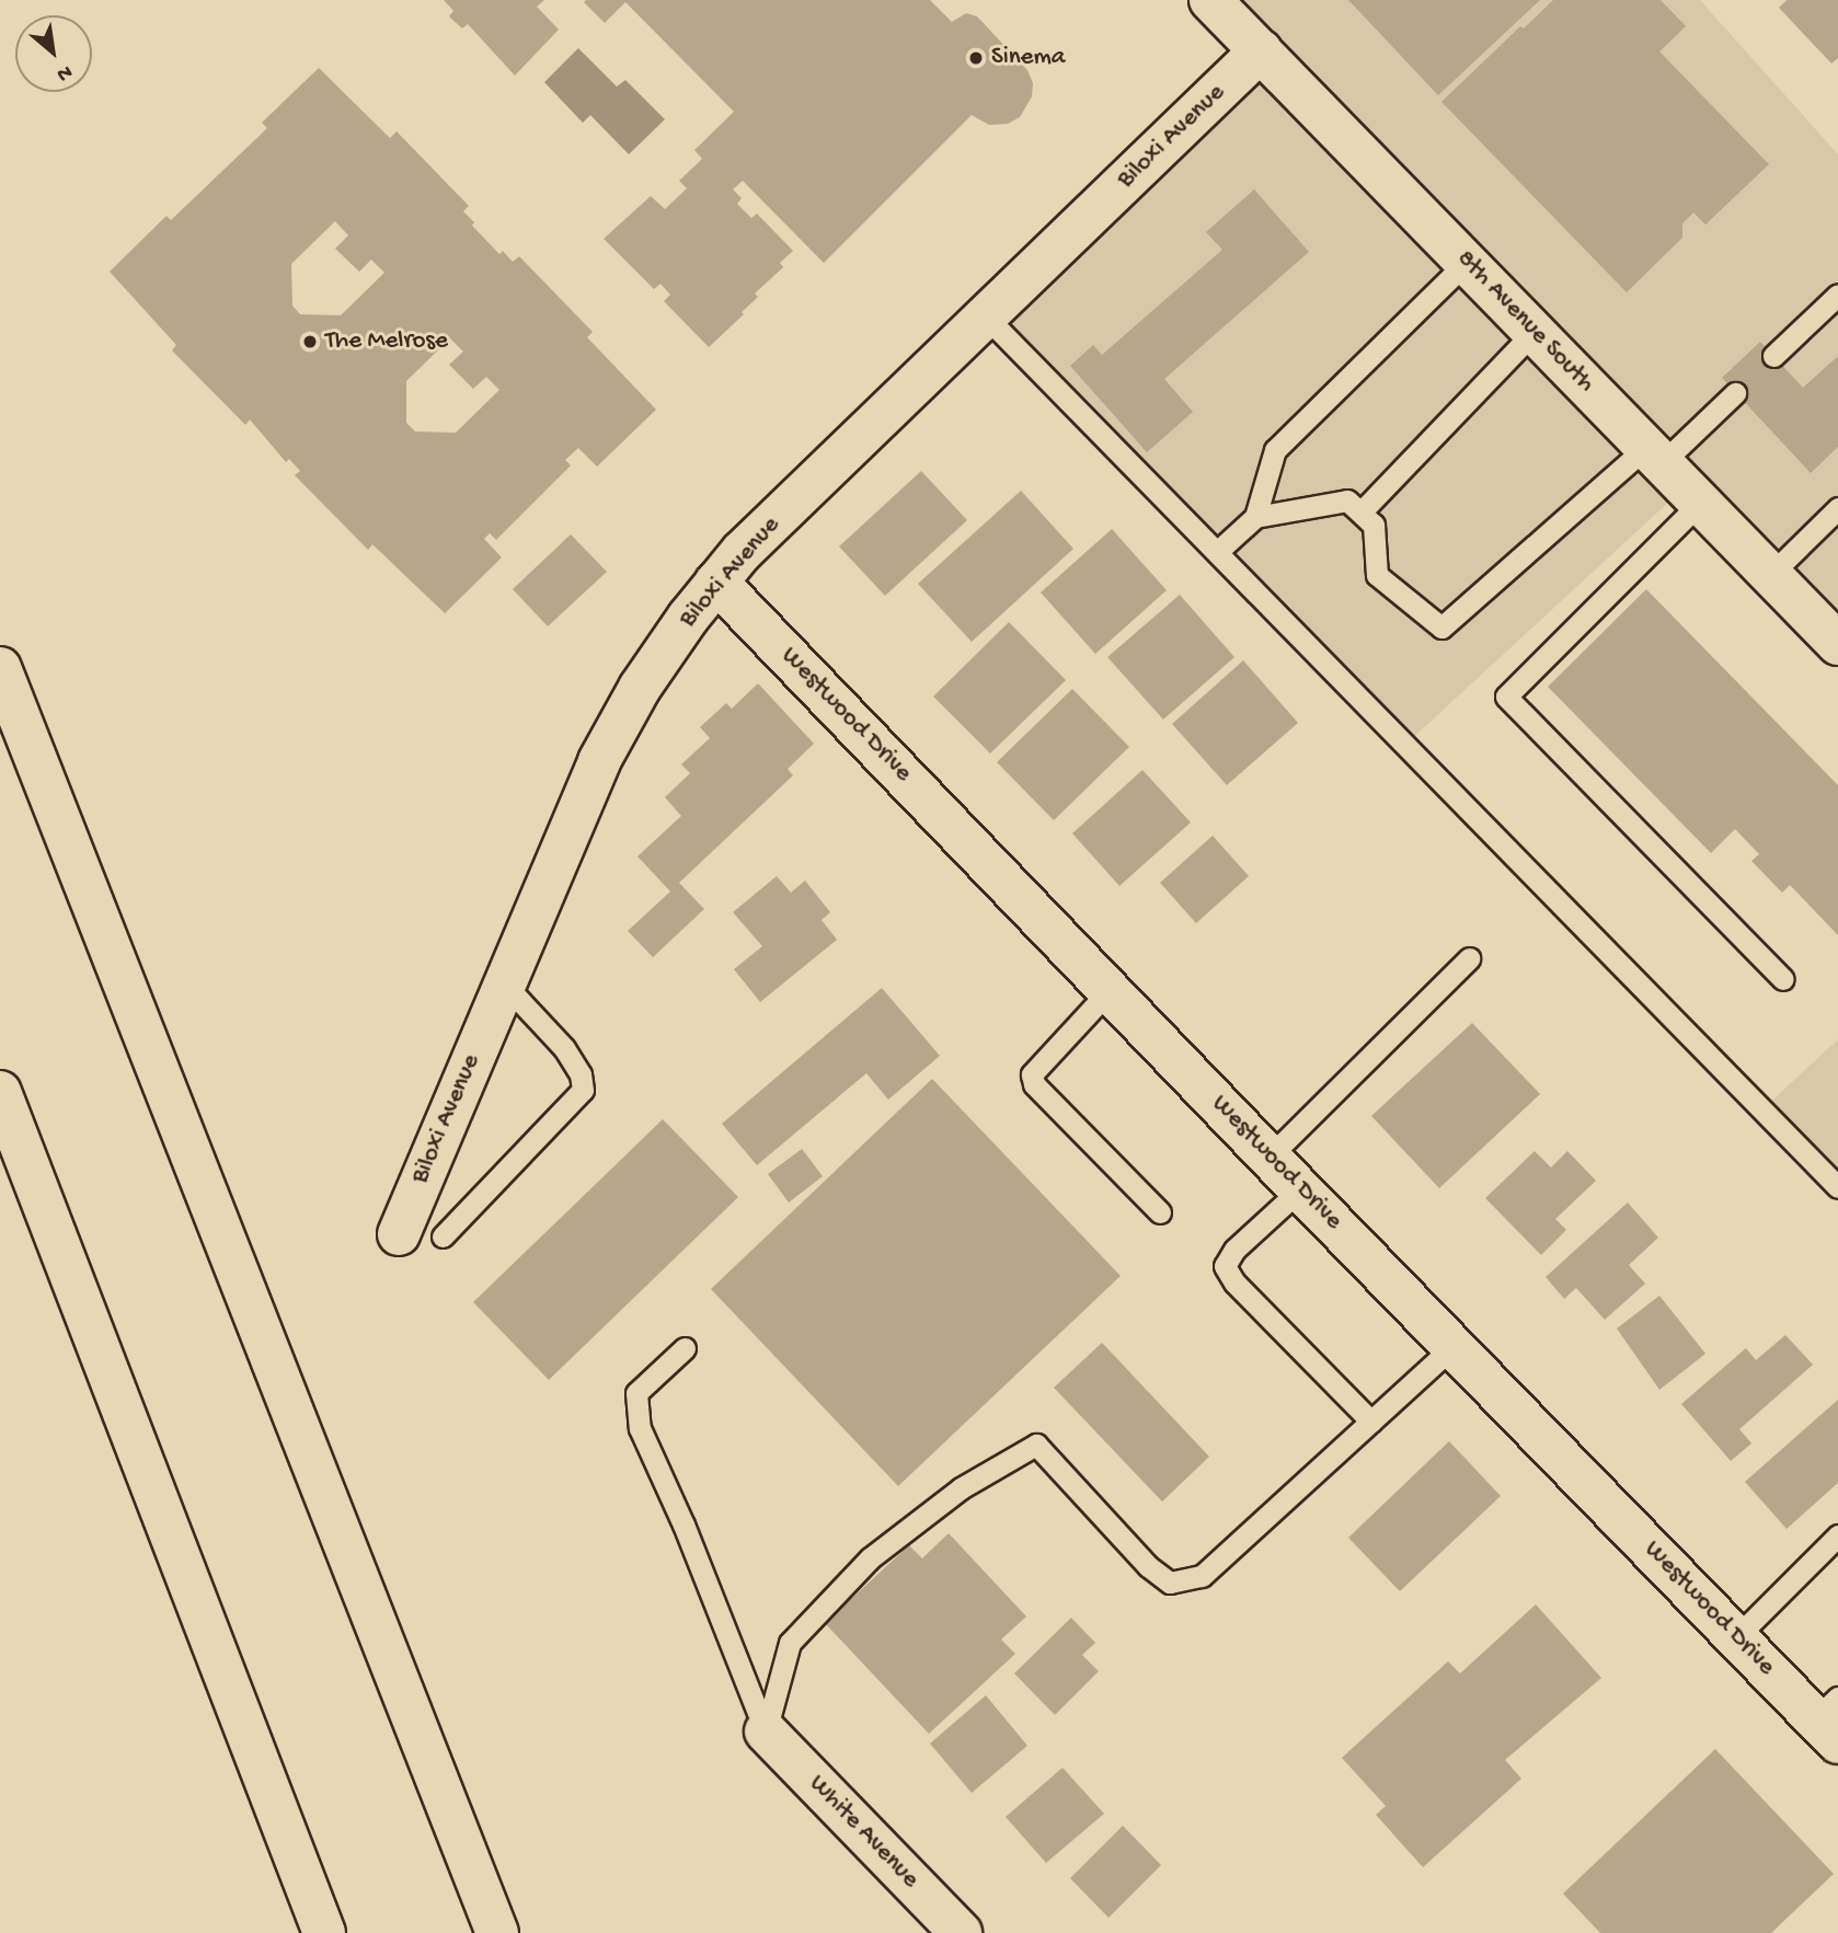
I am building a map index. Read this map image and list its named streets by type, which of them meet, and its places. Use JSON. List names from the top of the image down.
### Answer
{
  "streets": {
    "main road": [
      "Biloxi Avenue",
      "8th Avenue South",
      "Westwood Drive",
      "White Avenue"
    ]
  },
  "crossings": [
    ["Biloxi Avenue", "8th Avenue South"],
    ["Biloxi Avenue", "Westwood Drive"]
  ],
  "places": ["Sinema", "The Melrose"],
  "north": "bottom right"
}
